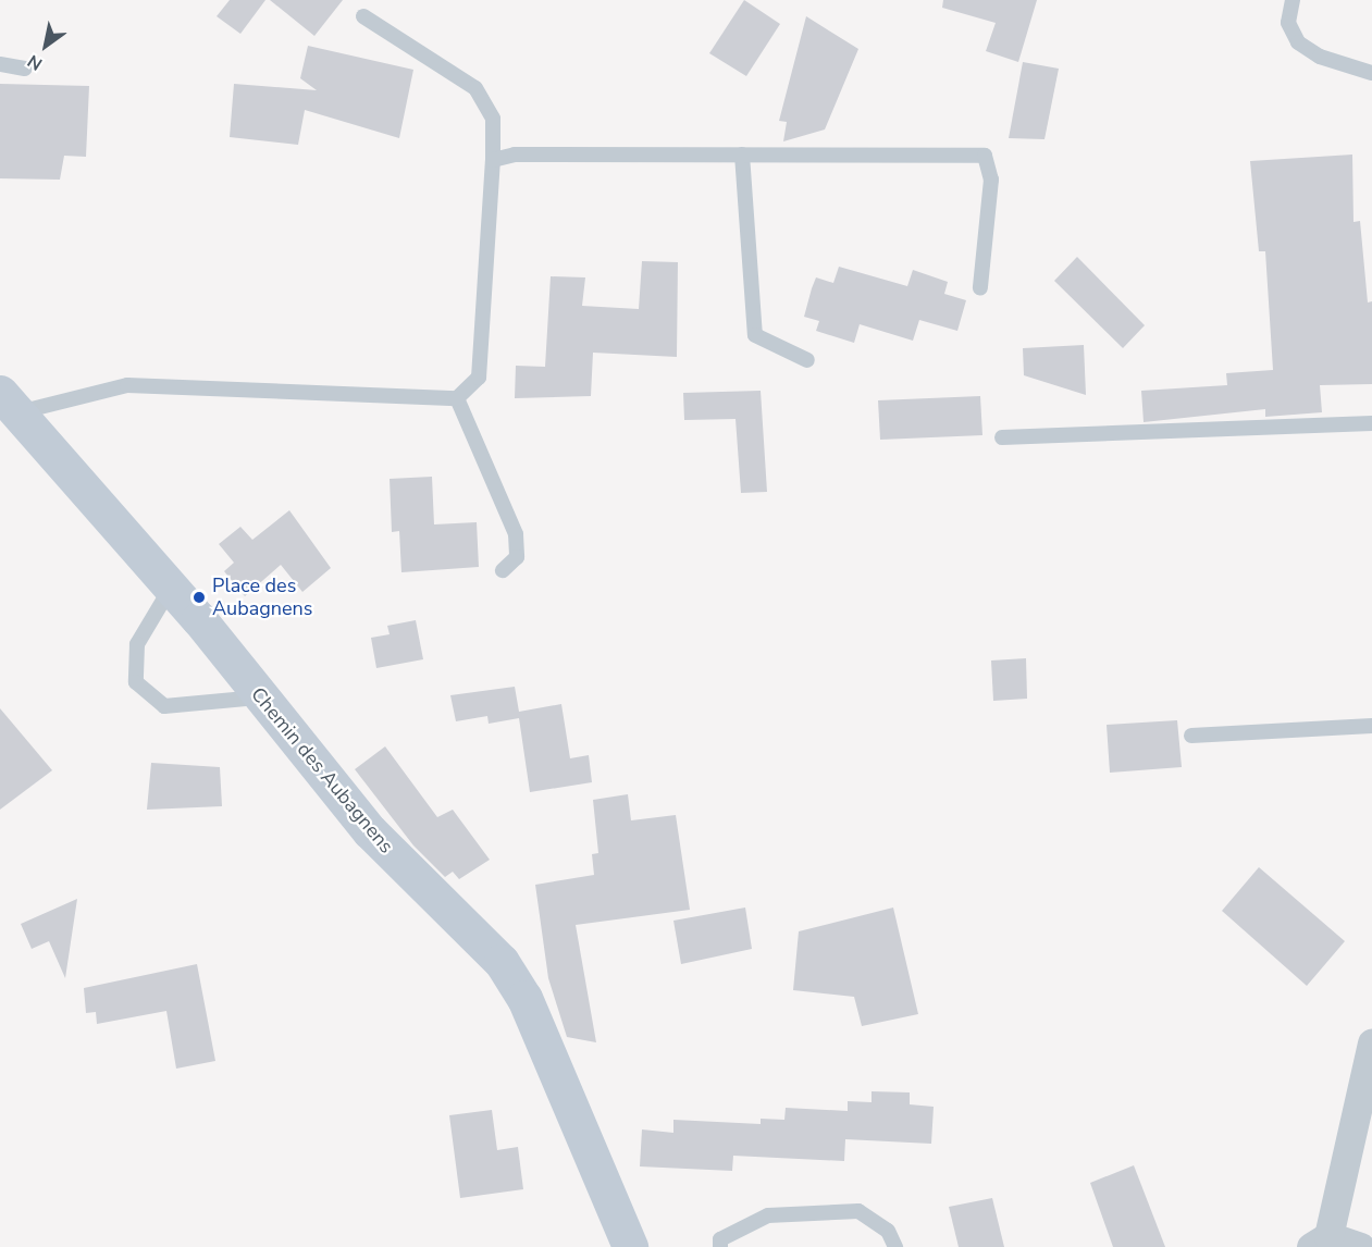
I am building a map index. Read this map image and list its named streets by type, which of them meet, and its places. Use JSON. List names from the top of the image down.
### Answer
{
  "streets": {
    "street": ["Chemin des Aubagnens"]
  },
  "places": ["Place des Aubagnens"],
  "north": "bottom left"
}
